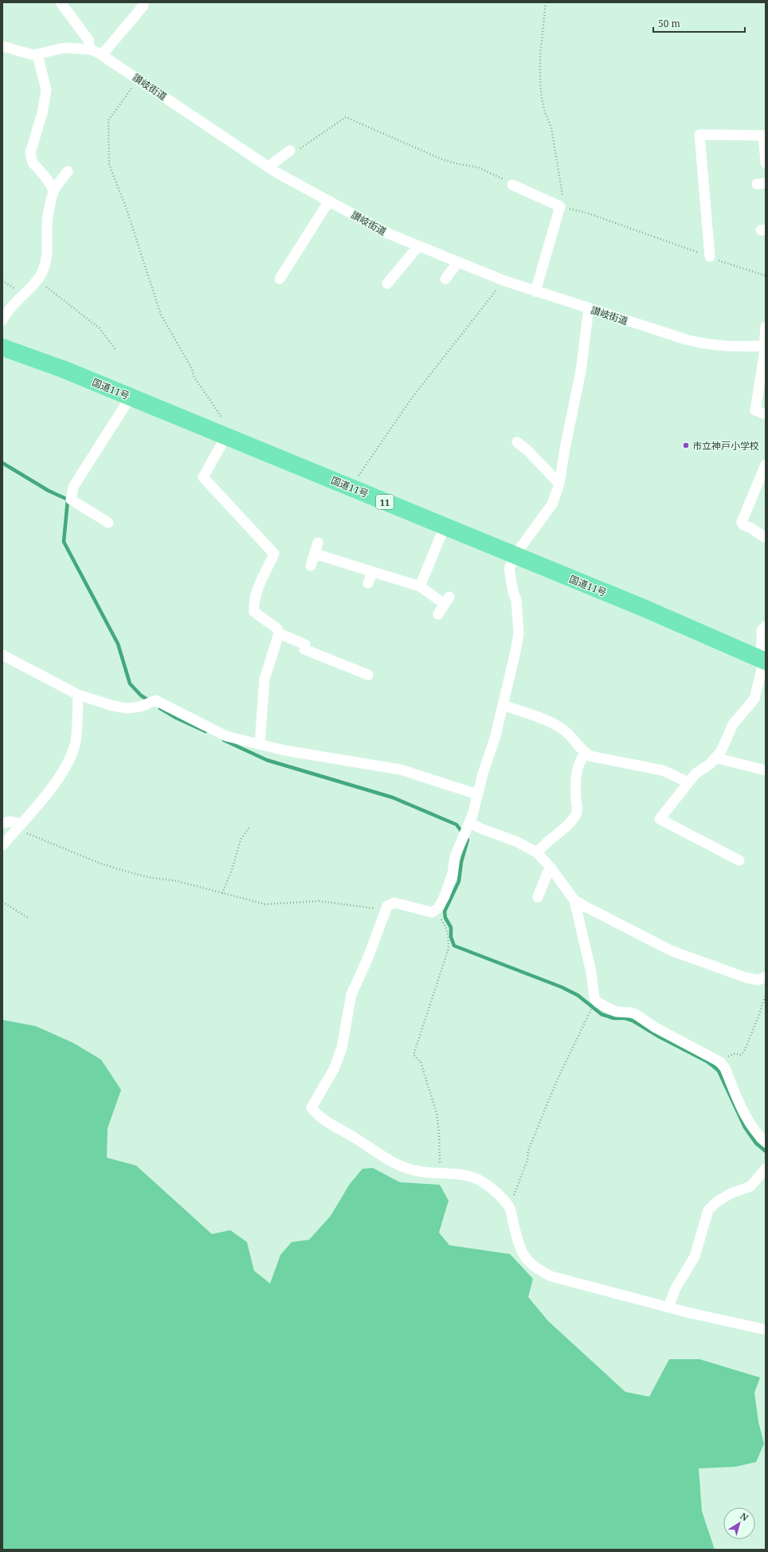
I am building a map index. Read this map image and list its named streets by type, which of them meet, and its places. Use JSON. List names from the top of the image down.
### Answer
{
  "streets": {
    "highway": ["国道11号", "11"],
    "street": ["讃岐街道"]
  },
  "places": ["市立神戸小学校"],
  "scale_bar": "50 m",
  "north": "top right"
}
